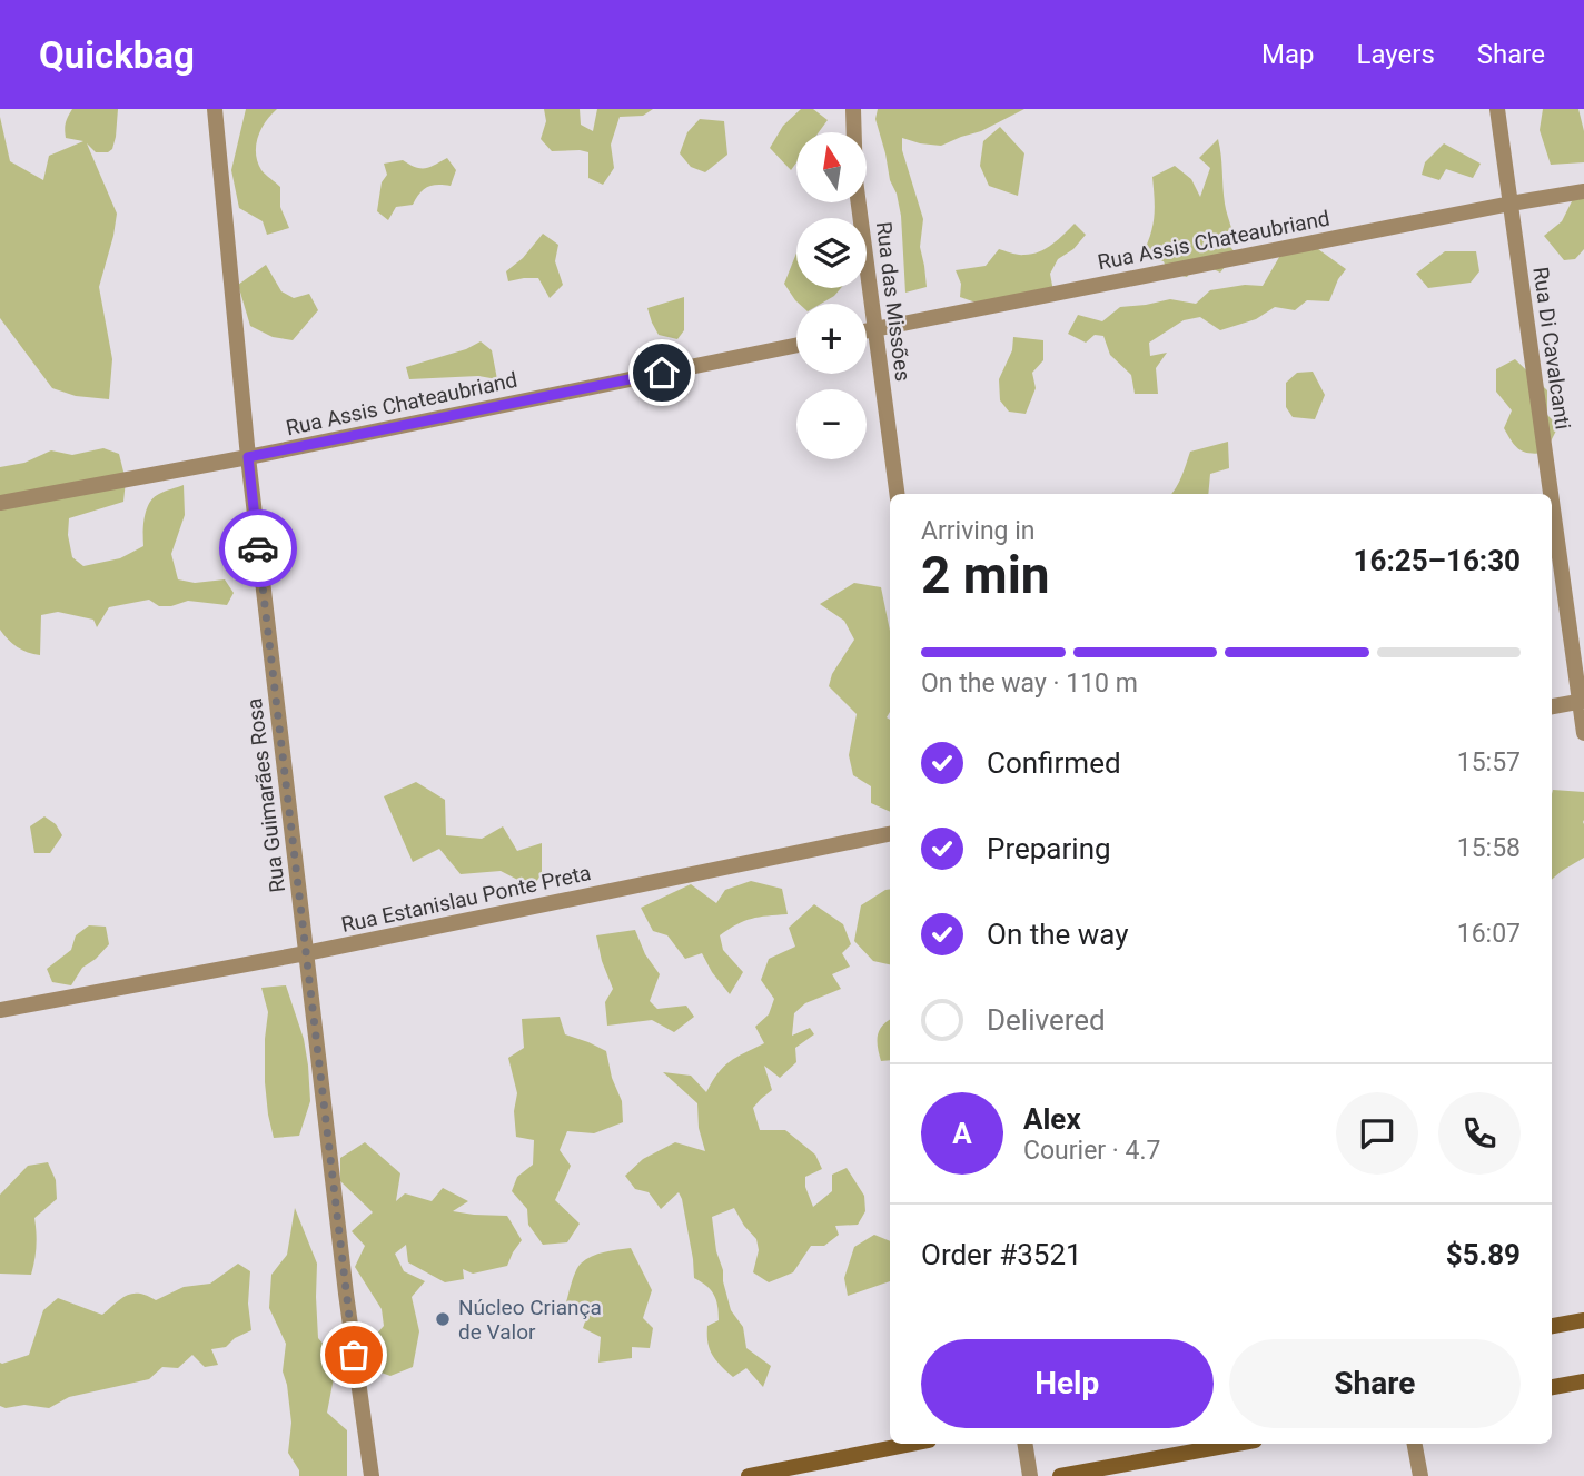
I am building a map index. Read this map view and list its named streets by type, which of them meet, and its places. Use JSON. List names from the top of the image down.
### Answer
{
  "streets": {
    "street": [
      "Rua Assis Chateaubriand",
      "Rua das Missões",
      "Rua Di Cavalcanti",
      "Rua Guimarães Rosa",
      "Rua Estanislau Ponte Preta"
    ]
  },
  "crossings": [
    ["Rua Assis Chateaubriand", "Rua das Missões"],
    ["Rua Assis Chateaubriand", "Rua Di Cavalcanti"],
    ["Rua Assis Chateaubriand", "Rua Guimarães Rosa"],
    ["Rua Guimarães Rosa", "Rua Estanislau Ponte Preta"]
  ],
  "places": ["Núcleo Criança de Valor"],
  "north": "top",
  "page": {
    "header": "Quickbag",
    "nav": ["Map", "Layers", "Share"],
    "map_buttons": ["+", "−"],
    "heading": ["2 min", "Arriving in", "16:25–16:30"],
    "panel": [
      "Alex",
      "Courier · 4.7",
      "Order #3521",
      "$5.89"
    ],
    "bar": "On the way · 110 m",
    "list": [
      ["Confirmed", "15:57"],
      ["Preparing", "15:58"],
      ["On the way", "16:07"],
      "Delivered"
    ],
    "round": "A",
    "buttons": ["Help", "Share"]
  }
}
